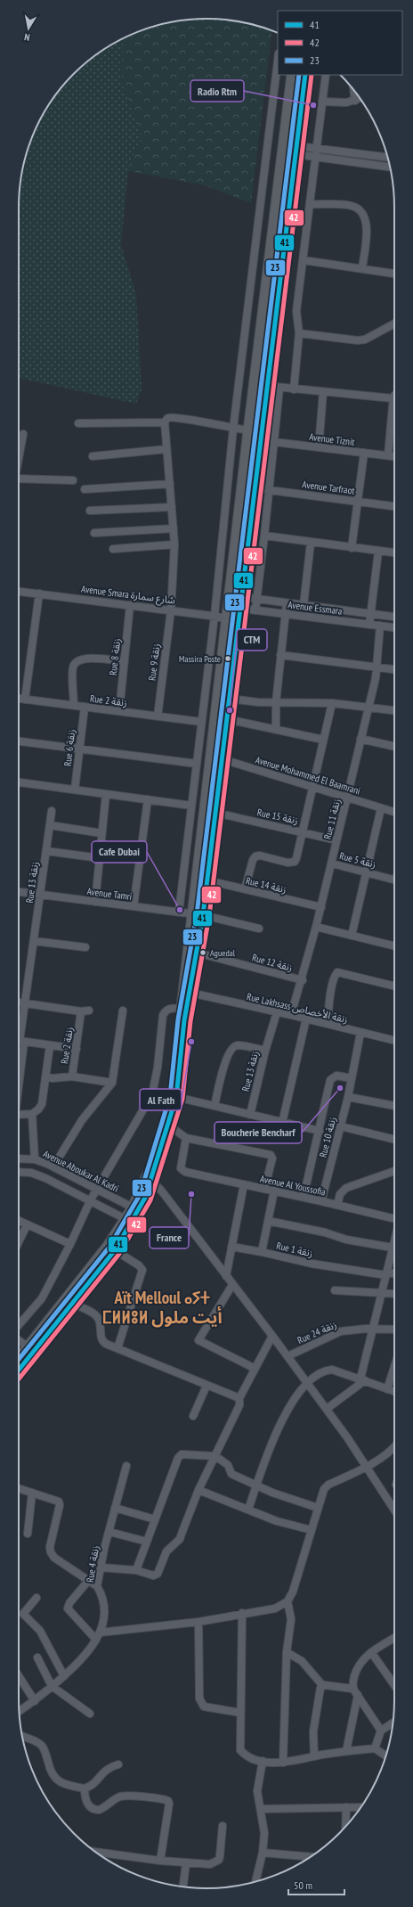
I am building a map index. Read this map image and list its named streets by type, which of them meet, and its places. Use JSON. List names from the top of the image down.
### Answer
{
  "streets": {
    "street": [
      "Avenue Tiznit",
      "Avenue Tarfraot",
      "Avenue Smara شارع سمارة",
      "Avenue Essmara",
      "Rue 8 زنقة",
      "Rue 9 زنقة",
      "Rue 2 زنقة",
      "Rue 6 زنقة",
      "Avenue Mohammed El Baamrani",
      "Rue 15 زنقة",
      "Rue 11 زنقة",
      "Rue 5 زنقة",
      "Rue 13 زنقة",
      "Rue 14 زنقة",
      "Avenue Tamri",
      "Rue 12 زنقة",
      "Rue Lakhsass زنقة الأخصاص",
      "Rue 10 زنقة",
      "Avenue Aboukar Al Kadri",
      "Avenue Al Youssofia",
      "Rue 1 زنقة",
      "Rue 24 زنقة",
      "Rue 4 زنقة"
    ]
  },
  "crossings": [
    ["Avenue Smara شارع سمارة", "Rue 8 زنقة"],
    ["Avenue Smara شارع سمارة", "Rue 9 زنقة"],
    ["Avenue Essmara", "Rue 11 زنقة"],
    ["Rue 8 زنقة", "Rue 2 زنقة"],
    ["Rue 9 زنقة", "Rue 2 زنقة"],
    ["Rue 2 زنقة", "Rue 6 زنقة"],
    ["Avenue Mohammed El Baamrani", "Rue 11 زنقة"],
    ["Rue 15 زنقة", "Rue 11 زنقة"],
    ["Rue 11 زنقة", "Rue 5 زنقة"],
    ["Rue 11 زنقة", "Rue 14 زنقة"],
    ["Rue 11 زنقة", "Rue 12 زنقة"],
    ["Rue 11 زنقة", "Rue Lakhsass زنقة الأخصاص"],
    ["Rue 13 زنقة", "Avenue Tamri"],
    ["Rue 13 زنقة", "Rue Lakhsass زنقة الأخصاص"],
    ["Rue Lakhsass زنقة الأخصاص", "Rue 10 زنقة"],
    ["Rue 10 زنقة", "Avenue Al Youssofia"],
    ["Avenue Al Youssofia", "Rue 1 زنقة"]
  ],
  "districts": ["Aït Melloul ⴰⵢⵜ ⵎⵍⵍⵓⵍ أيت ملول"],
  "places": [
    "Radio Rtm",
    "Massira Poste",
    "CTM",
    "Cafe Dubai",
    "Aguedal",
    "Al Fath",
    "Boucherie Bencharf",
    "France"
  ],
  "lines": ["transit line 41", "transit line 42", "transit line 23"],
  "legend": ["41", "42", "23"],
  "scale_bar": "50 m",
  "north": "bottom"
}
